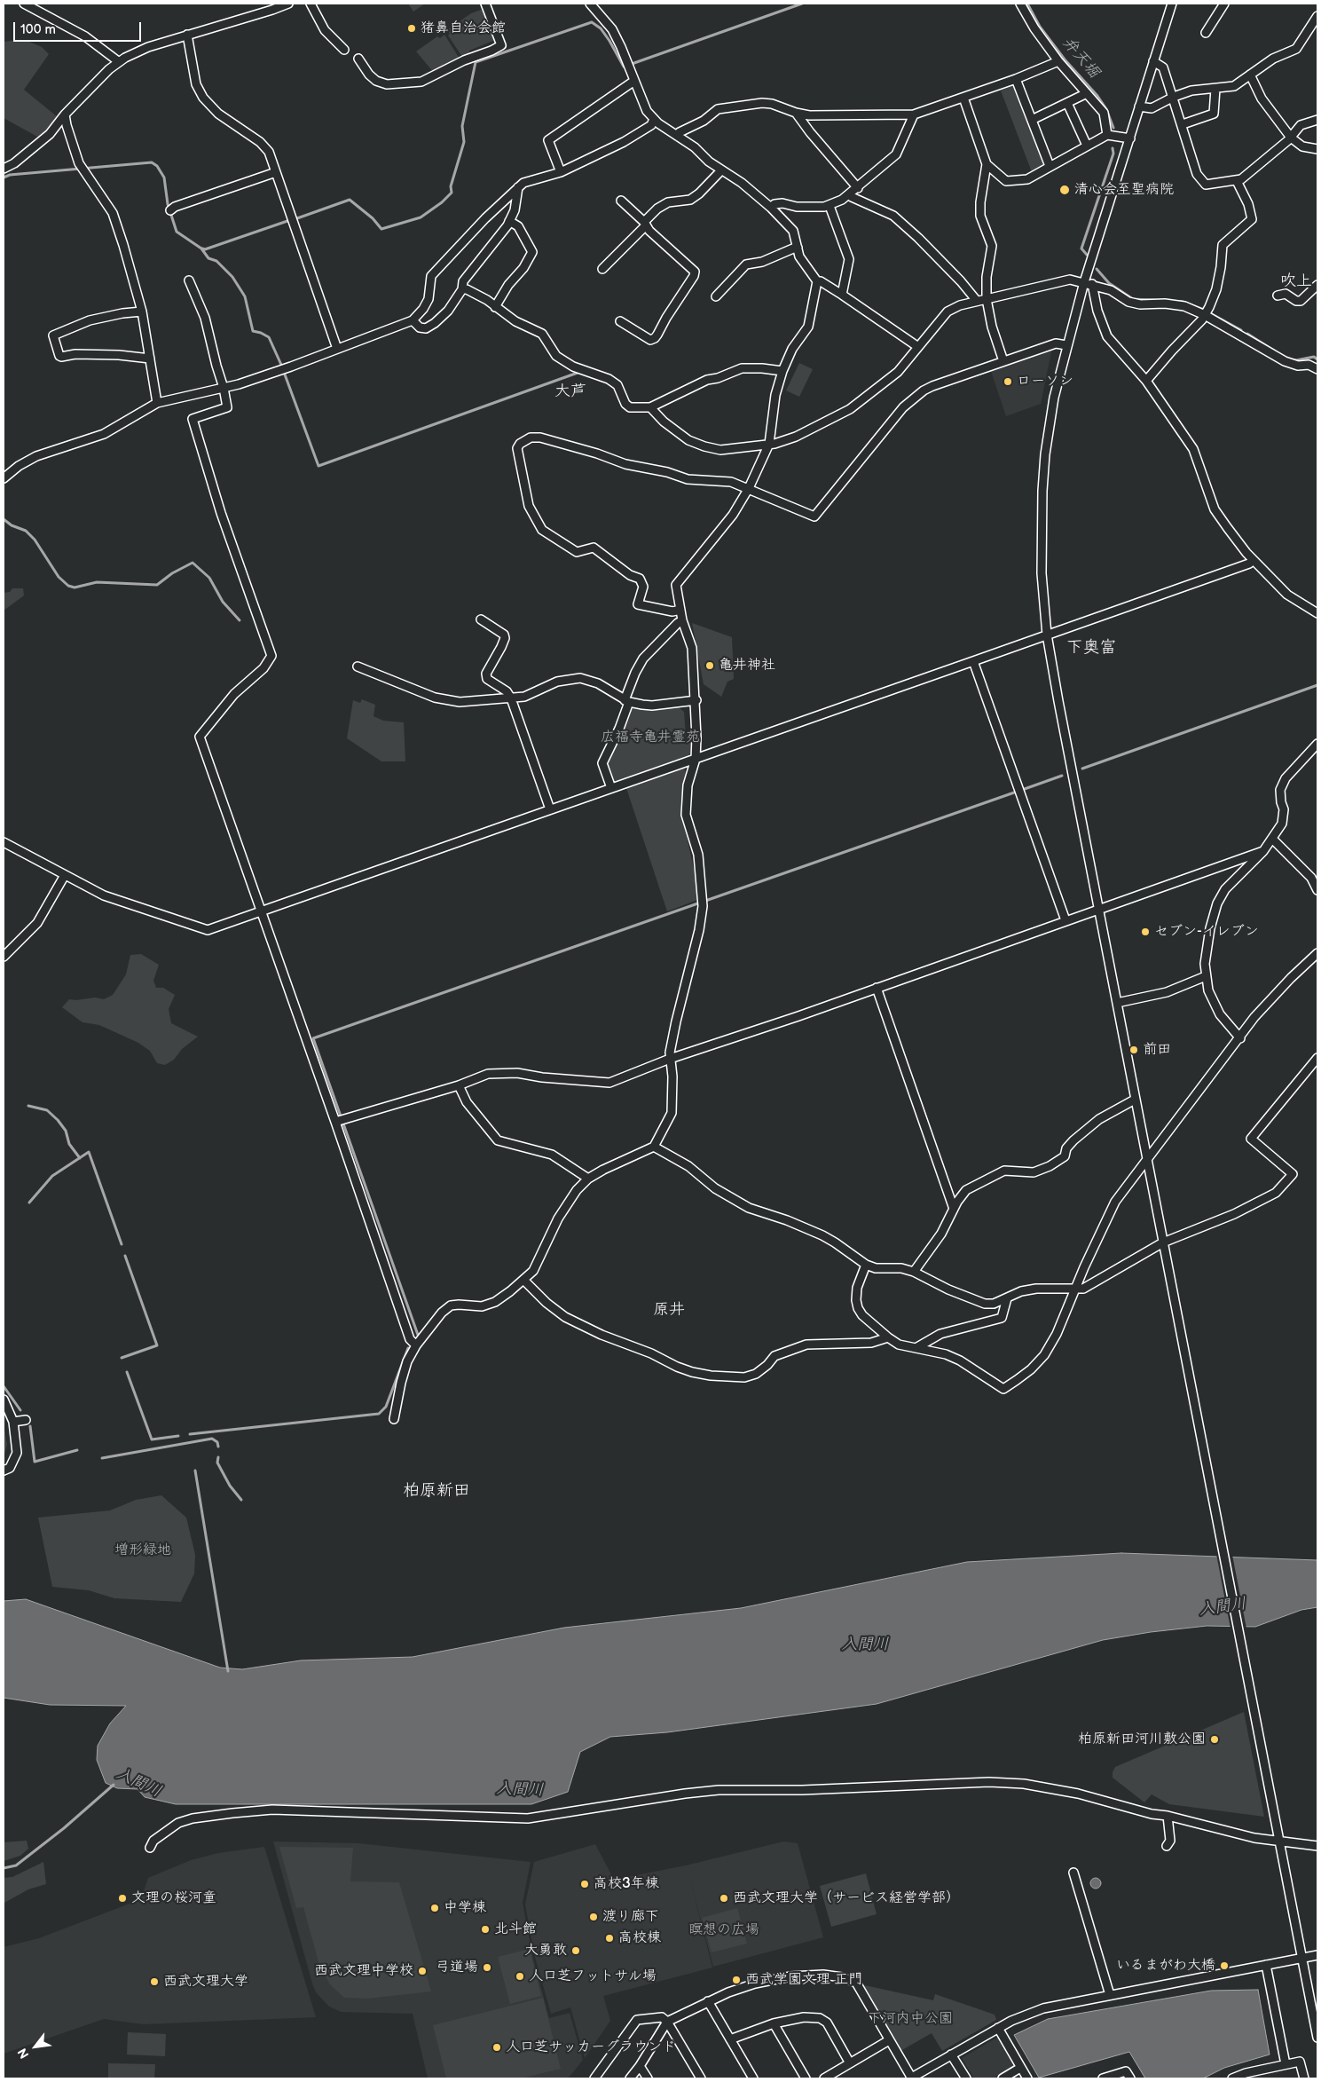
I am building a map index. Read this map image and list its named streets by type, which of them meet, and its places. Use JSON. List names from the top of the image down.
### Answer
{
  "districts": [
    "吹上",
    "大芦",
    "下奥富",
    "原井",
    "柏原新田"
  ],
  "water": ["弁天堀", "入間川"],
  "parks": [
    "広福寺亀井霊苑",
    "増形緑地",
    "瞑想の広場",
    "下河内中公園"
  ],
  "places": [
    "猪鼻自治会館",
    "清心会至聖病院",
    "ローソン",
    "亀井神社",
    "セブン-イレブン",
    "前田",
    "柏原新田河川敷公園",
    "高校3年棟",
    "文理の桜河童",
    "西武文理大学（サービス経営学部）",
    "中学棟",
    "渡り廊下",
    "北斗館",
    "高校棟",
    "大勇敢",
    "いるまがわ大橋",
    "弓道場",
    "西武文理中学校",
    "人口芝フットサル場",
    "西武学園文理 正門",
    "西武文理大学",
    "人口芝サッカーグラウンド"
  ],
  "scale_bar": "100 m",
  "north": "bottom left"
}
